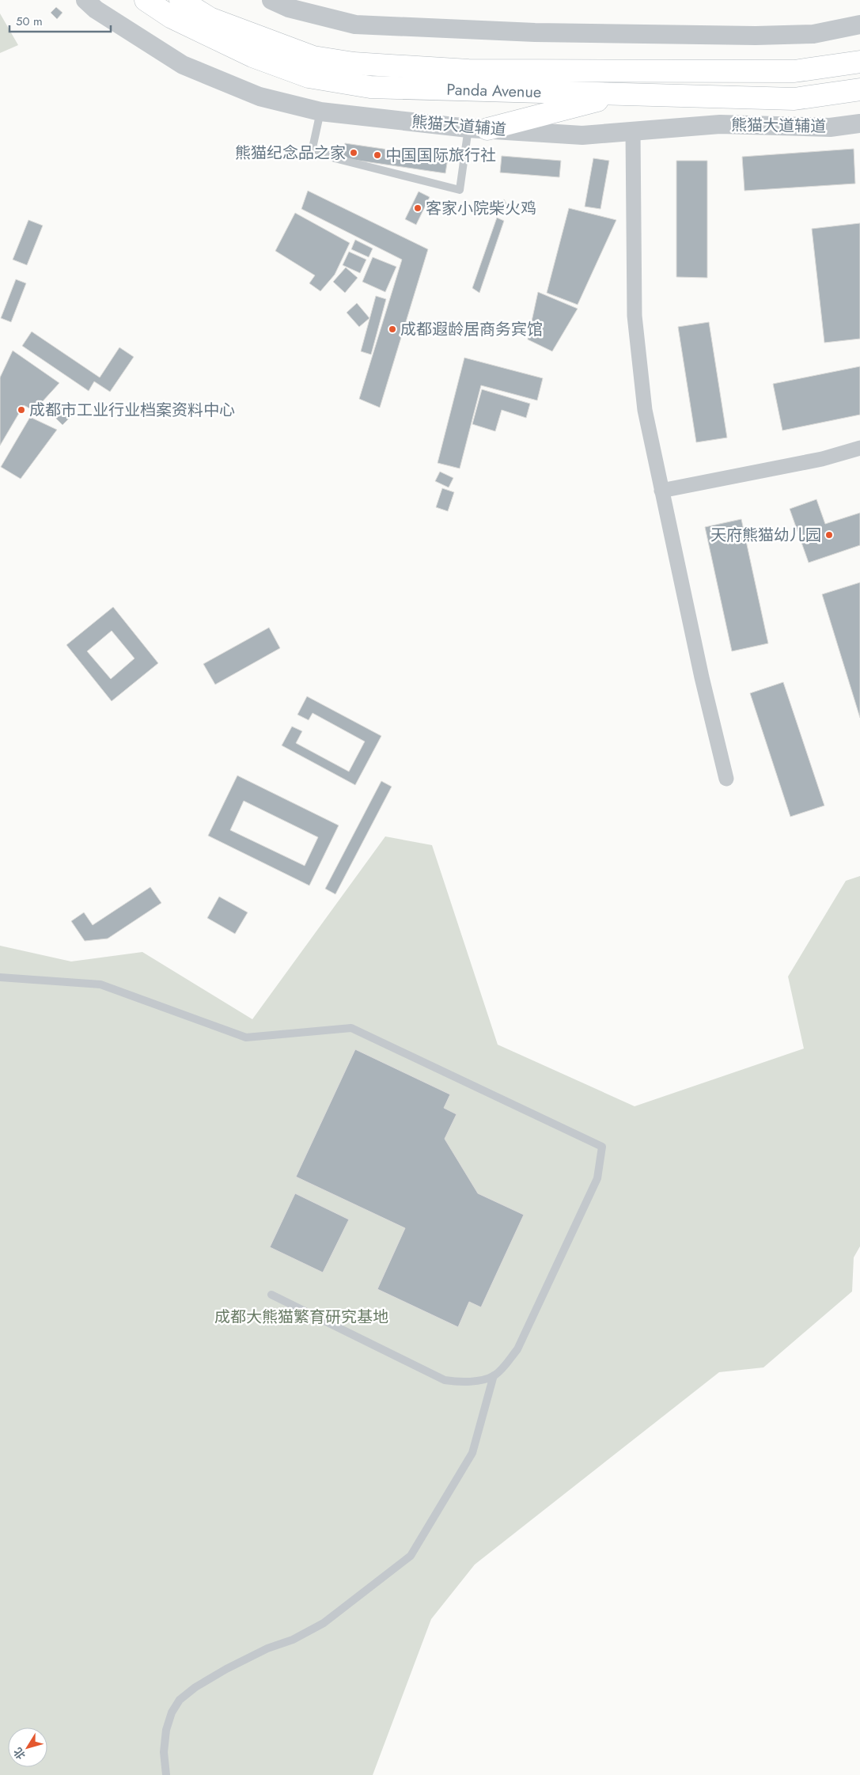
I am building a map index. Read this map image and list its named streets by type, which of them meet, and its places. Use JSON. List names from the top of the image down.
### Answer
{
  "streets": {
    "main road": ["Panda Avenue"],
    "street": ["熊猫大道辅道"]
  },
  "parks": ["成都大熊猫繁育研究基地"],
  "places": [
    "熊猫纪念品之家",
    "中国国际旅行社",
    "客家小院柴火鸡",
    "成都遐龄居商务宾馆",
    "成都市工业行业档案资料中心",
    "天府熊猫幼儿园"
  ],
  "scale_bar": "50 m",
  "north": "bottom left"
}
